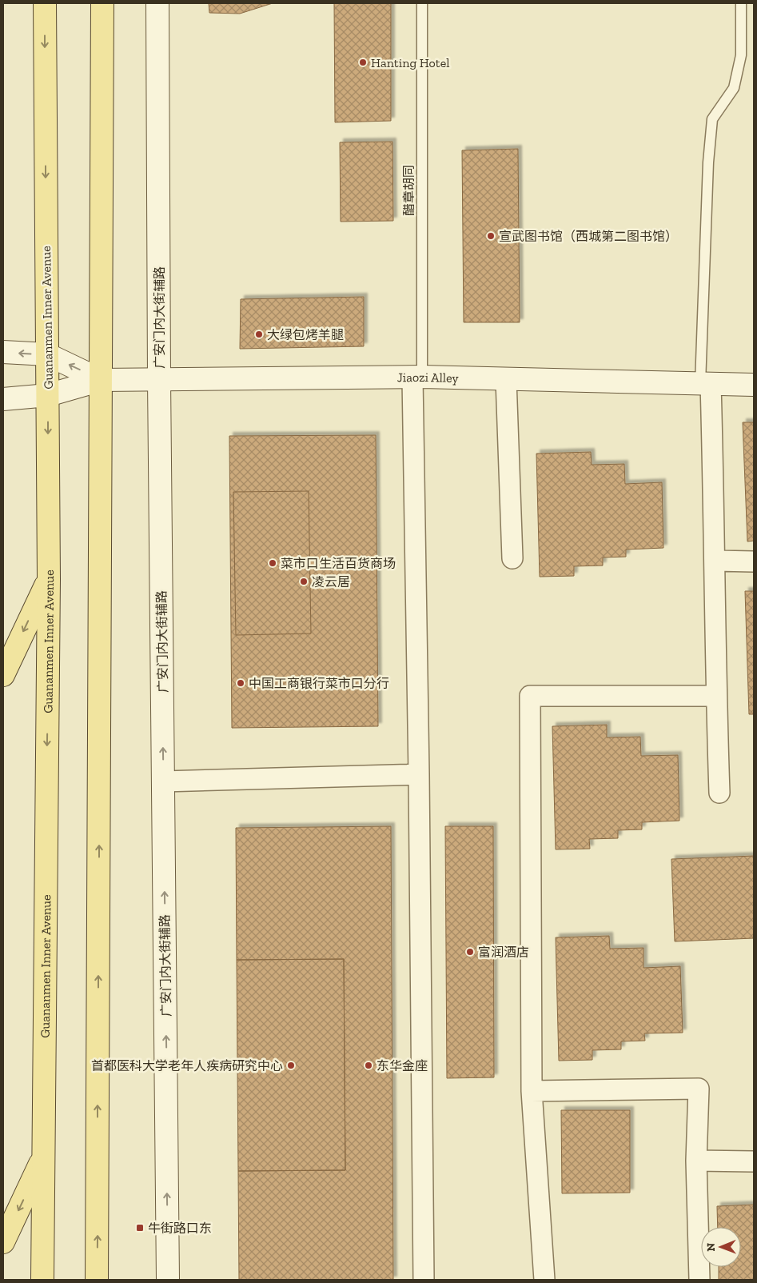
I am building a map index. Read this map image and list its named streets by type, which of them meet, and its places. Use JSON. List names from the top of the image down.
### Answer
{
  "streets": {
    "main road": ["Guananmen Inner Avenue"],
    "street": ["广安门内大街辅路", "Jiaozi Alley"],
    "lane": ["醋章胡同"]
  },
  "crossings": [
    ["醋章胡同", "Jiaozi Alley"],
    ["广安门内大街辅路", "Jiaozi Alley"]
  ],
  "one_way": ["广安门内大街辅路"],
  "places": {
    "other": [
      "Hanting Hotel",
      "宣武图书馆（西城第二图书馆）",
      "大绿包烤羊腿",
      "菜市口生活百货商场",
      "凌云居",
      "中国工商银行菜市口分行",
      "富润酒店",
      "首都医科大学老年人疾病研究中心",
      "东华金座"
    ],
    "transit": ["牛街路口东"]
  },
  "north": "left"
}
